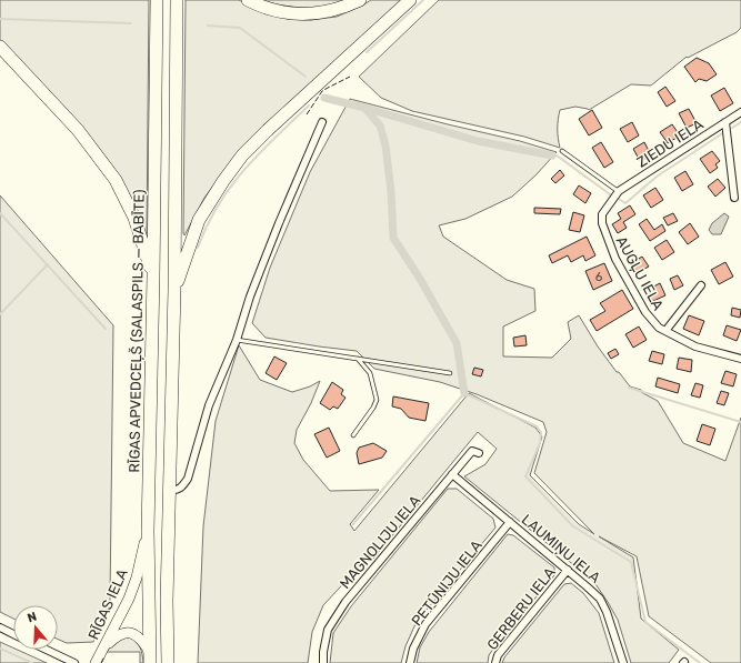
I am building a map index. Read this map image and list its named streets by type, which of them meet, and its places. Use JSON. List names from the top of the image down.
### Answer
{
  "streets": {
    "highway": ["RĪGAS APVEDCEĻŠ (SALASPILS — BABĪTE)"],
    "main road": ["RĪGAS IELA"],
    "street": [
      "ZIEDU IELA",
      "AUGĻU IELA",
      "MAGNOLIJU IELA",
      "LAUMIŅU IELA",
      "PETŪNIJU IELA",
      "GERBERU IELA"
    ]
  },
  "crossings": [
    ["ZIEDU IELA", "AUGĻU IELA"],
    ["RĪGAS APVEDCEĻŠ (SALASPILS — BABĪTE)", "RĪGAS IELA"],
    ["MAGNOLIJU IELA", "LAUMIŅU IELA"],
    ["LAUMIŅU IELA", "PETŪNIJU IELA"],
    ["LAUMIŅU IELA", "GERBERU IELA"]
  ],
  "house_numbers": ["6"],
  "north": "top"
}
